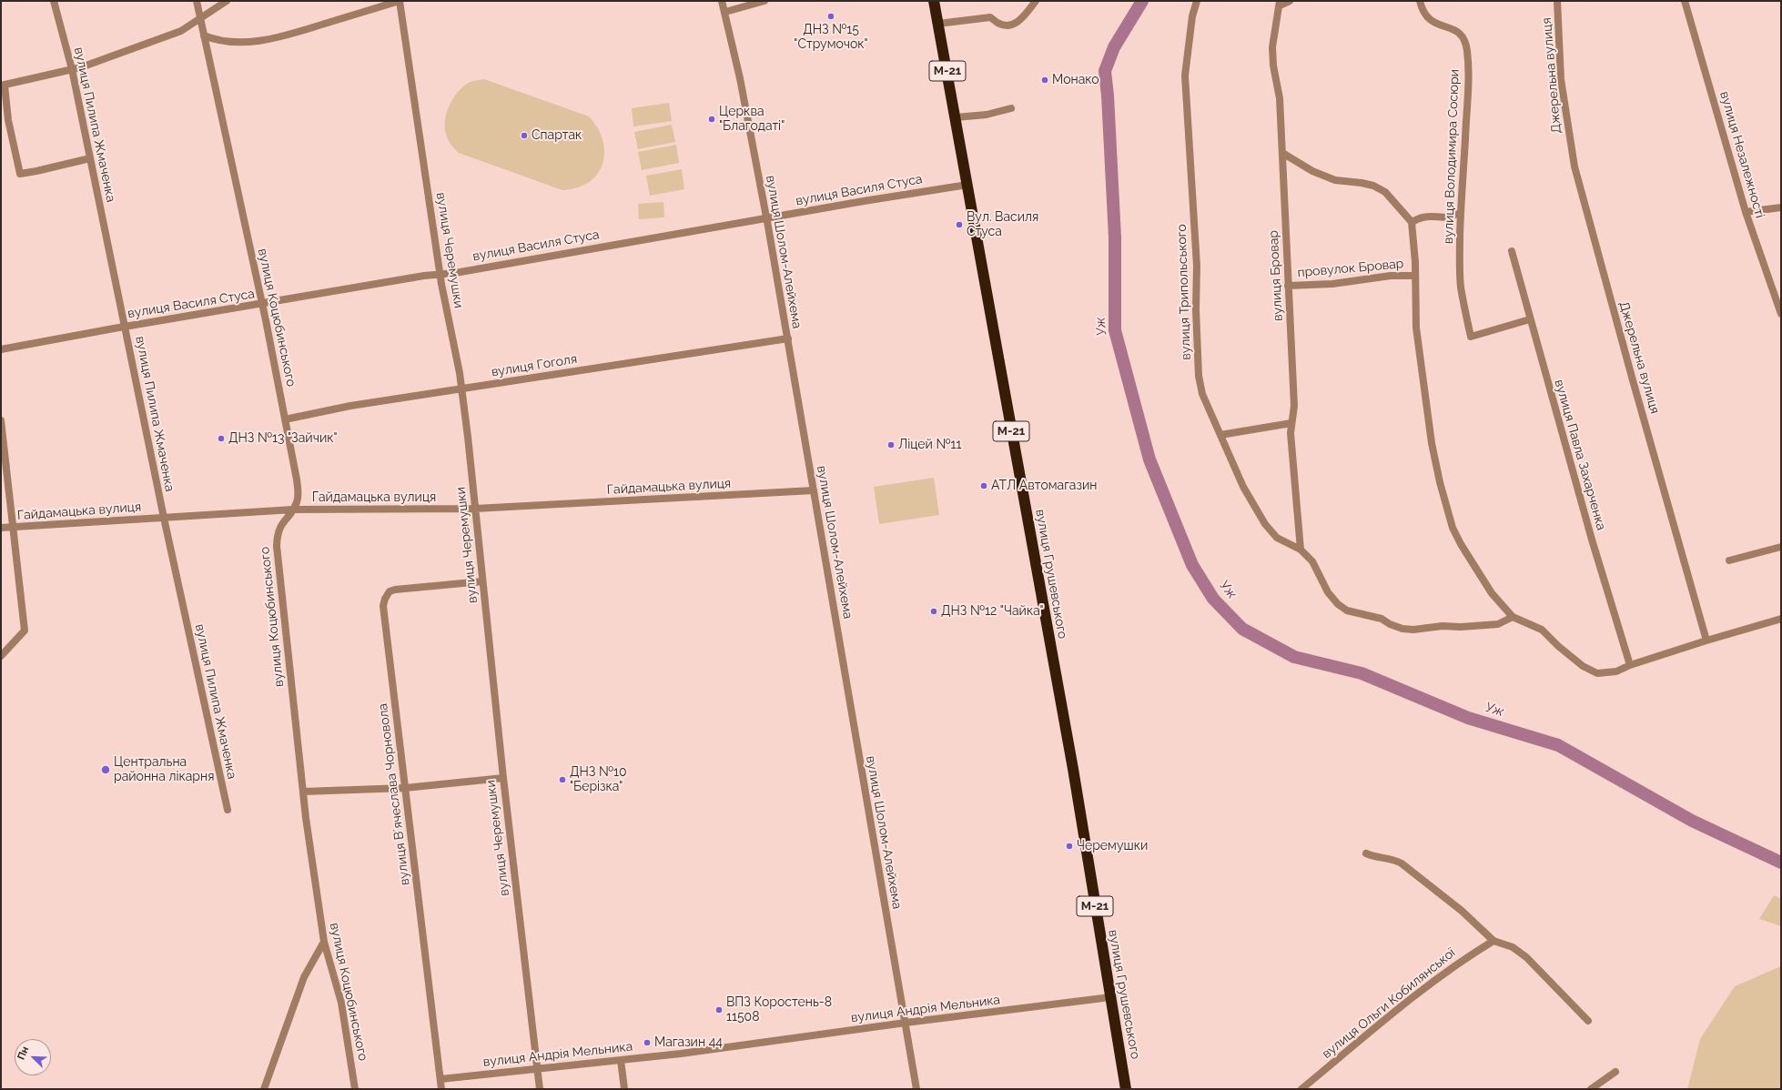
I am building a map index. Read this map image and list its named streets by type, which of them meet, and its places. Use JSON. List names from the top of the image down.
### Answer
{
  "streets": {
    "highway": ["М-21", "вулиця Грушевського"],
    "street": [
      "Джерельна вулиця",
      "вулиця Пилипа Жмаченка",
      "вулиця Незалежності",
      "вулиця Володимира Сосюри",
      "вулиця Василя Стуса",
      "вулиця Черемушки",
      "вулиця Шолом-Алейхема",
      "провулок Бровар",
      "вулиця Бровар",
      "вулиця Трипольського",
      "вулиця Коцюбинського",
      "вулиця Гоголя",
      "вулиця Павла Захарченка",
      "Гайдамацька вулиця",
      "вулиця Вʼячеслава Чорновола",
      "вулиця Ольги Кобилянської",
      "вулиця Андрія Мельника"
    ]
  },
  "crossings": [
    ["вулиця Пилипа Жмаченка", "вулиця Василя Стуса"],
    ["вулиця Пилипа Жмаченка", "Гайдамацька вулиця"],
    ["вулиця Володимира Сосюри", "вулиця Павла Захарченка"],
    ["вулиця Василя Стуса", "вулиця Черемушки"],
    ["вулиця Василя Стуса", "вулиця Шолом-Алейхема"],
    ["вулиця Василя Стуса", "вулиця Коцюбинського"],
    ["вулиця Василя Стуса", "вулиця Грушевського"],
    ["вулиця Черемушки", "вулиця Гоголя"],
    ["вулиця Черемушки", "Гайдамацька вулиця"],
    ["вулиця Черемушки", "вулиця Вʼячеслава Чорновола"],
    ["вулиця Черемушки", "вулиця Андрія Мельника"],
    ["вулиця Шолом-Алейхема", "вулиця Гоголя"],
    ["вулиця Шолом-Алейхема", "Гайдамацька вулиця"],
    ["вулиця Шолом-Алейхема", "вулиця Андрія Мельника"],
    ["провулок Бровар", "вулиця Бровар"],
    ["вулиця Бровар", "вулиця Трипольського"],
    ["вулиця Коцюбинського", "вулиця Гоголя"],
    ["вулиця Коцюбинського", "Гайдамацька вулиця"],
    ["вулиця Грушевського", "вулиця Андрія Мельника"],
    ["вулиця Вʼячеслава Чорновола", "вулиця Андрія Мельника"]
  ],
  "water": ["Уж"],
  "places": [
    "ДНЗ №15 \"Струмочок\"",
    "Монако",
    "Церква \"Благодаті\"",
    "Спартак",
    "Вул. Василя Стуса",
    "ДНЗ №13 \"Зайчик\"",
    "Ліцей №11",
    "АТЛ Автомагазин",
    "ДНЗ №12 \"Чайка\"",
    "Центральна районна лікарня",
    "ДНЗ №10 \"Берізка\"",
    "Черемушки",
    "ВПЗ Коростень-8 11508",
    "Магазин 44"
  ],
  "north": "top left"
}
